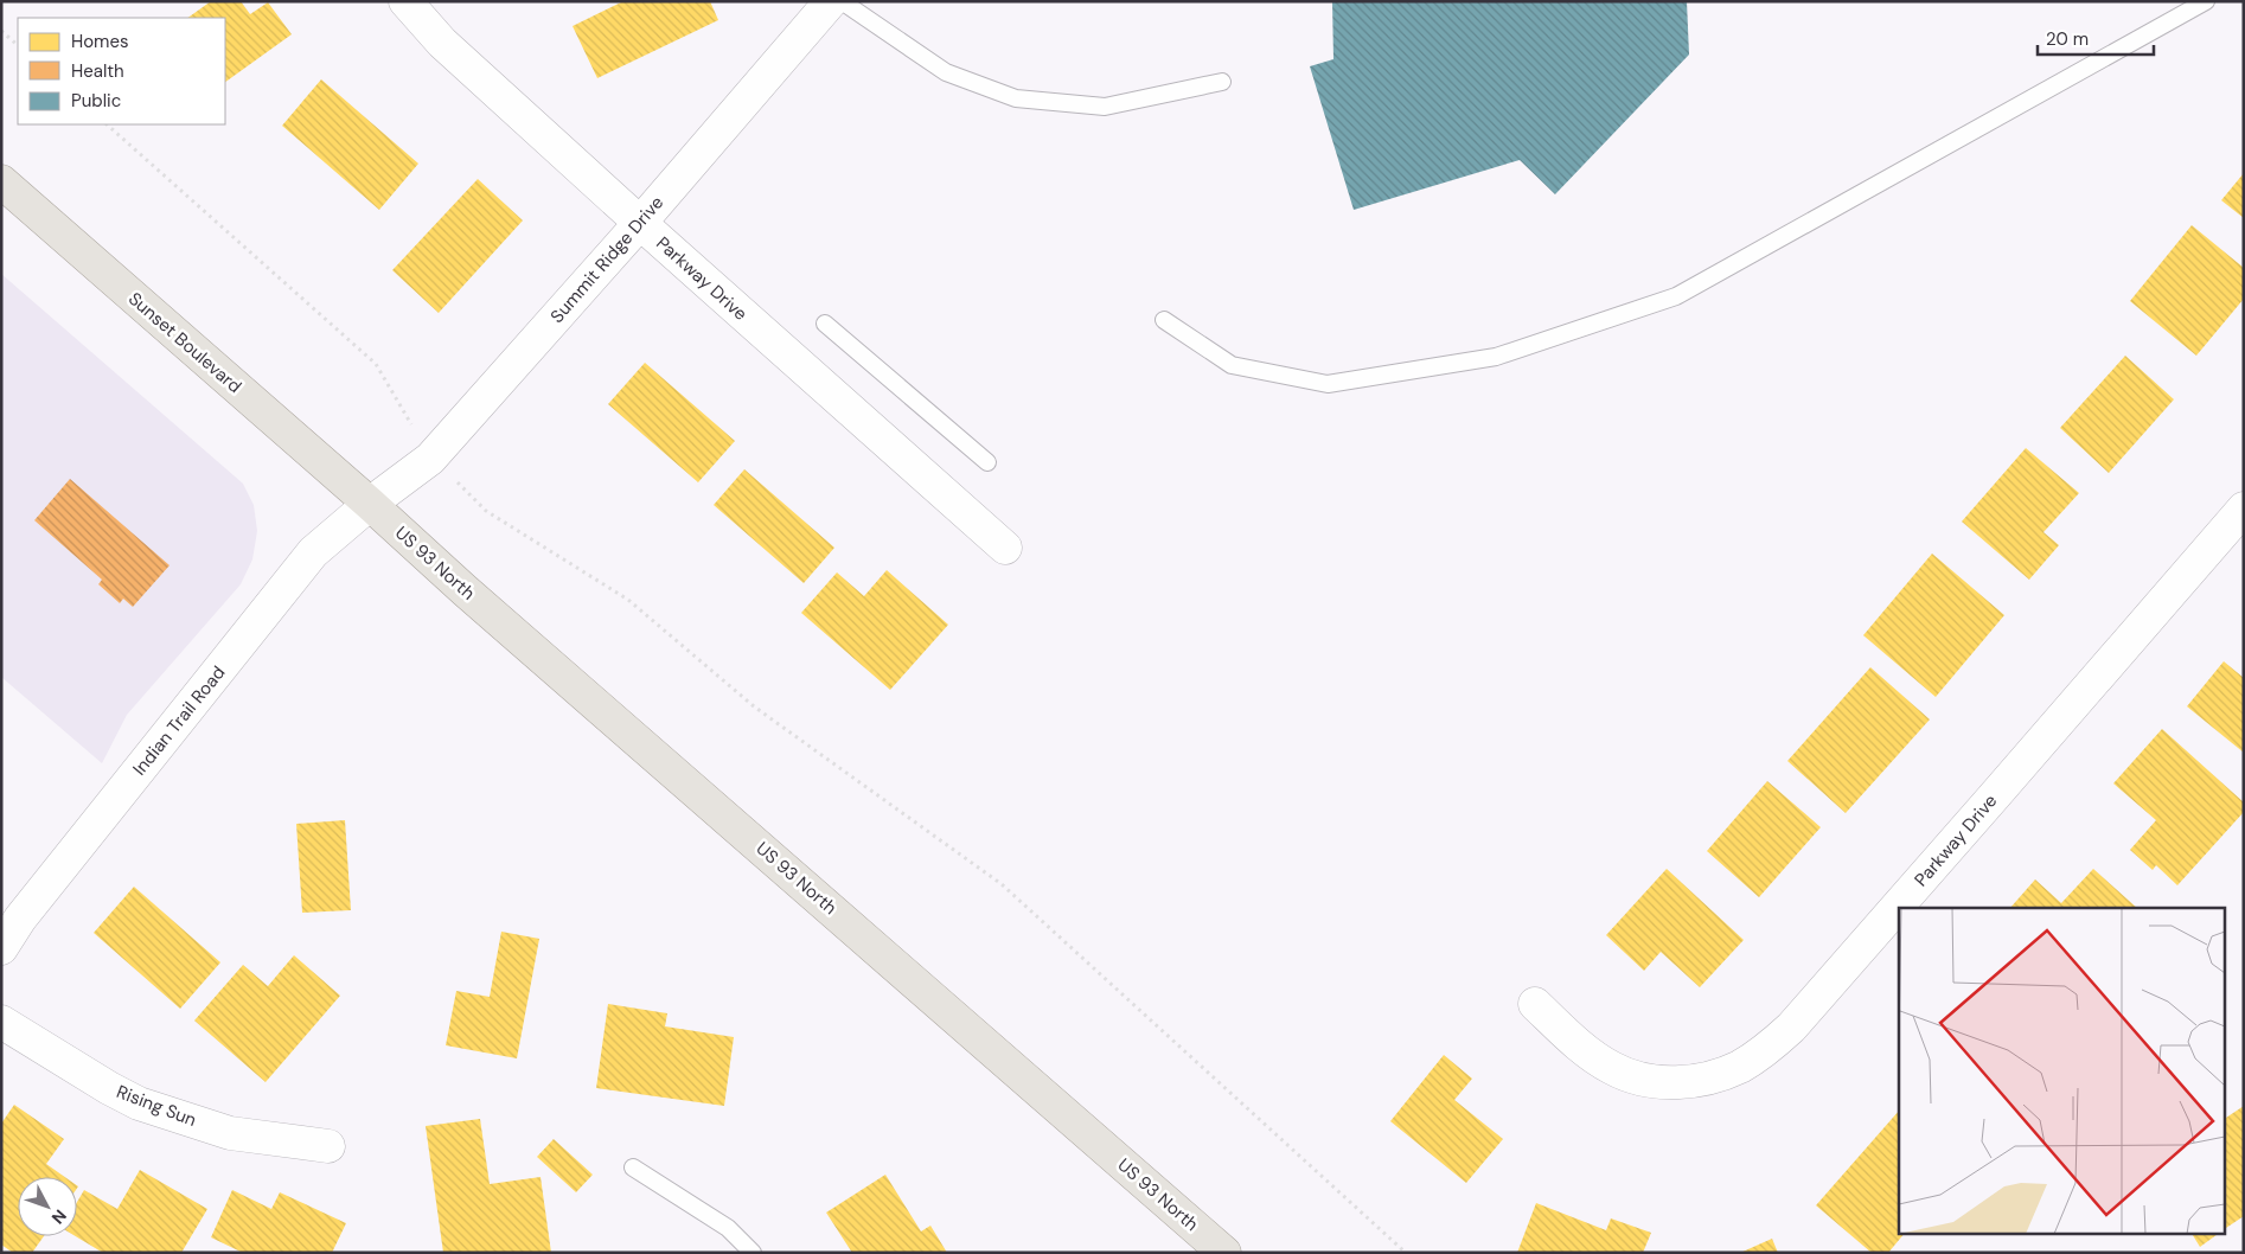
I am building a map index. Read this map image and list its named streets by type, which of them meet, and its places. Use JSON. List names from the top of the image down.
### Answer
{
  "streets": {
    "main road": ["Sunset Boulevard", "US 93 North"],
    "street": [
      "Summit Ridge Drive",
      "Parkway Drive",
      "Indian Trail Road",
      "Rising Sun"
    ]
  },
  "crossings": [
    ["Summit Ridge Drive", "Parkway Drive"],
    ["Summit Ridge Drive", "Sunset Boulevard"],
    ["Summit Ridge Drive", "US 93 North"],
    ["Summit Ridge Drive", "Indian Trail Road"],
    ["Sunset Boulevard", "US 93 North"],
    ["Sunset Boulevard", "Indian Trail Road"],
    ["US 93 North", "Indian Trail Road"]
  ],
  "legend": ["Homes", "Health", "Public"],
  "scale_bar": "20 m",
  "north": "bottom right"
}
